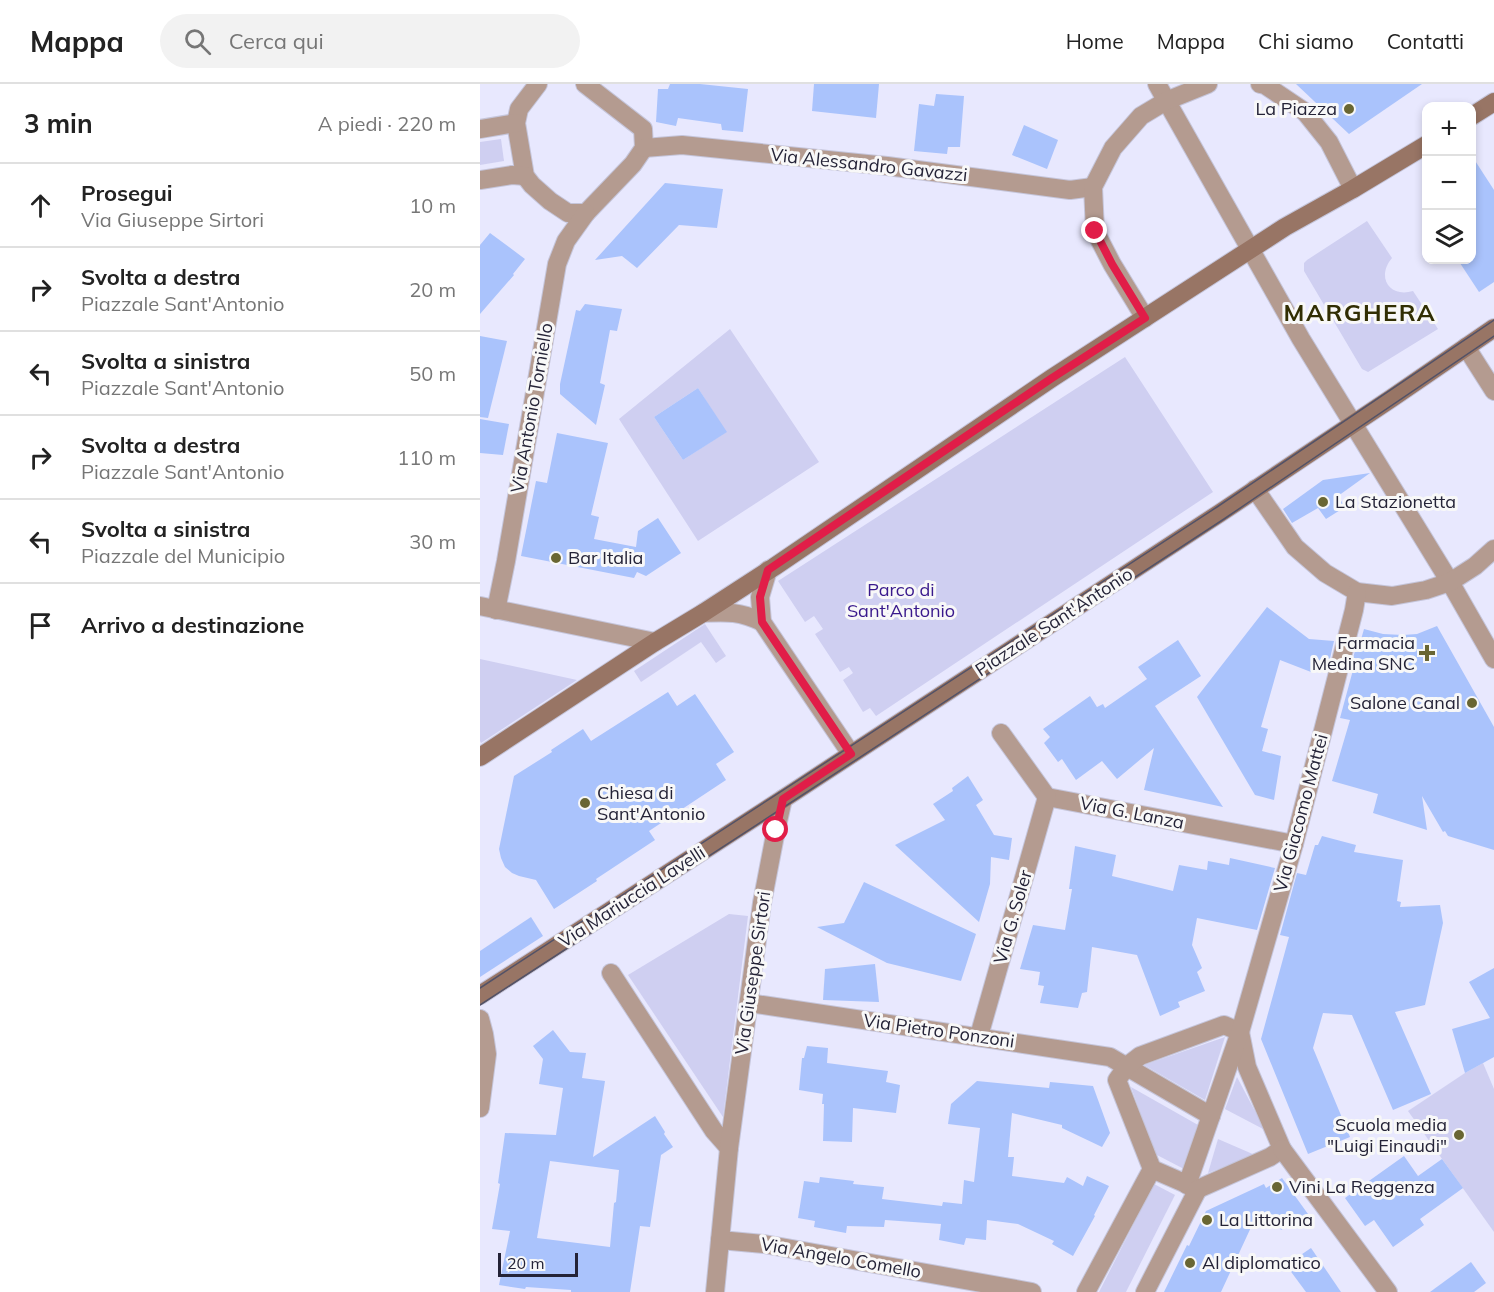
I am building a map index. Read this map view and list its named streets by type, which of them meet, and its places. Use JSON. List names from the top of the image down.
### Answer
{
  "streets": {
    "street": [
      "Via Alessandro Gavazzi",
      "Via Antonio Torniello",
      "Piazzale Sant'Antonio",
      "Via G. Lanza",
      "Via Giacomo Mattei",
      "Via Mariuccia Lavelli",
      "Via G. Soler",
      "Via Giuseppe Sirtori",
      "Via Pietro Ponzoni",
      "Via Angelo Comello"
    ]
  },
  "crossings": [
    ["Via Alessandro Gavazzi", "Via Antonio Torniello"],
    ["Piazzale Sant'Antonio", "Via Mariuccia Lavelli"],
    ["Piazzale Sant'Antonio", "Via Giuseppe Sirtori"],
    ["Via G. Lanza", "Via Giacomo Mattei"],
    ["Via G. Lanza", "Via G. Soler"],
    ["Via Giacomo Mattei", "Via Pietro Ponzoni"],
    ["Via Mariuccia Lavelli", "Via Giuseppe Sirtori"],
    ["Via G. Soler", "Via Pietro Ponzoni"],
    ["Via Giuseppe Sirtori", "Via Pietro Ponzoni"],
    ["Via Giuseppe Sirtori", "Via Angelo Comello"]
  ],
  "districts": ["MARGHERA"],
  "parks": ["Parco di Sant'Antonio"],
  "places": {
    "other": [
      "La Piazza",
      "La Stazionetta",
      "Bar Italia",
      "Salone Canal",
      "Chiesa di Sant'Antonio",
      "Scuola media \"Luigi Einaudi\"",
      "Vini La Reggenza",
      "La Littorina",
      "Al diplomatico"
    ],
    "health": ["Farmacia Medina SNC"]
  },
  "scale_bar": "20 m",
  "page": {
    "header": "Mappa",
    "search": "Cerca qui",
    "nav": [
      "Home",
      "Mappa",
      "Chi siamo",
      "Contatti"
    ],
    "heading": ["3 min", "A piedi · 220 m"],
    "map_buttons": ["+", "−"],
    "list": [
      ["Prosegui", "Via Giuseppe Sirtori", "10 m"],
      ["Svolta a destra", "Piazzale Sant'Antonio", "20 m"],
      ["Svolta a sinistra", "Piazzale Sant'Antonio", "50 m"],
      ["Svolta a destra", "Piazzale Sant'Antonio", "110 m"],
      ["Svolta a sinistra", "Piazzale del Municipio", "30 m"],
      "Arrivo a destinazione"
    ],
    "scale": "20 m"
  }
}
